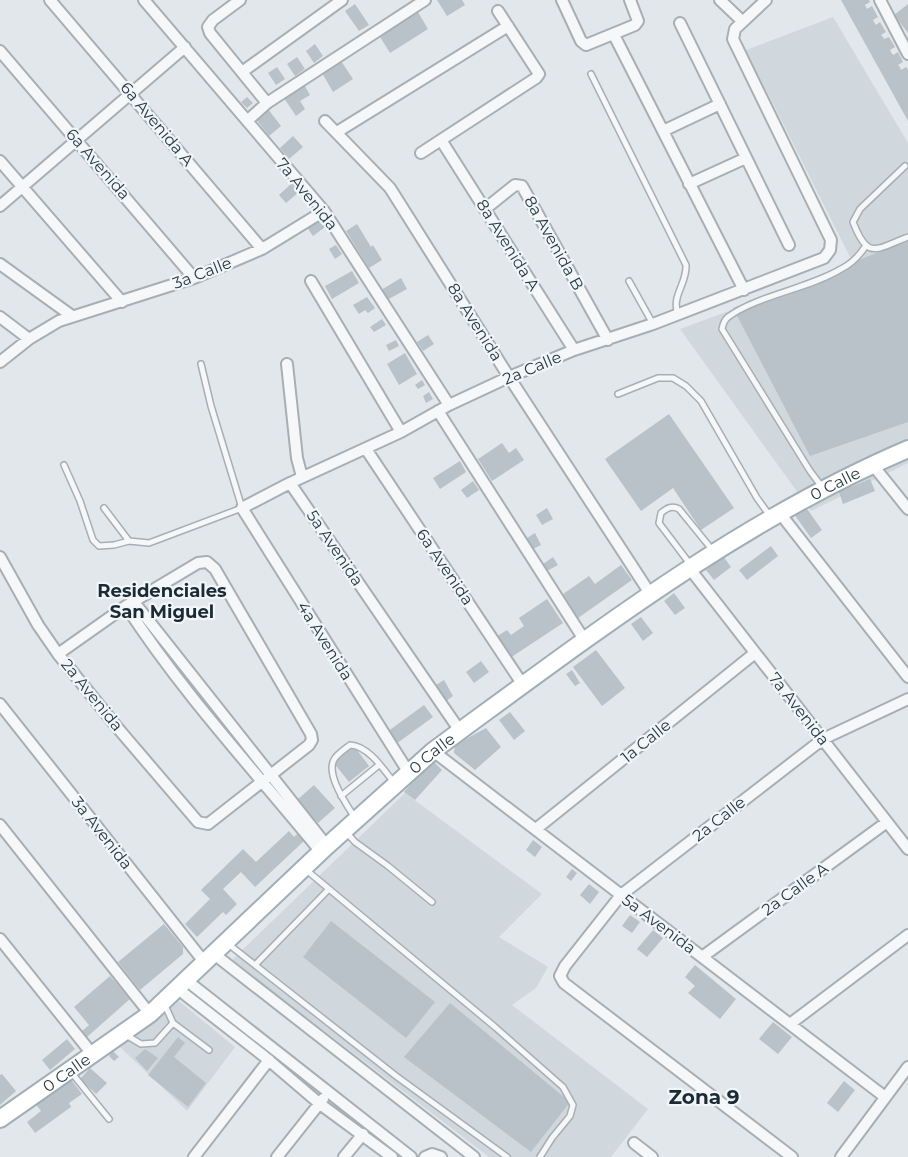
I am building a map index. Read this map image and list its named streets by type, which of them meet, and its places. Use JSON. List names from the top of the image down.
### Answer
{
  "streets": {
    "main road": ["0 Calle"],
    "street": [
      "6a Avenida A",
      "6a Avenida",
      "7a Avenida",
      "8a Avenida B",
      "8a Avenida A",
      "3a Calle",
      "8a Avenida",
      "2a Calle",
      "5a Avenida",
      "4a Avenida",
      "2a Avenida",
      "1a Calle",
      "3a Avenida",
      "2a Calle A"
    ]
  },
  "crossings": [
    ["6a Avenida A", "3a Calle"],
    ["6a Avenida", "3a Calle"],
    ["6a Avenida", "2a Calle"],
    ["6a Avenida", "0 Calle"],
    ["7a Avenida", "3a Calle"],
    ["7a Avenida", "2a Calle"],
    ["7a Avenida", "0 Calle"],
    ["7a Avenida", "1a Calle"],
    ["7a Avenida", "2a Calle A"],
    ["8a Avenida B", "8a Avenida A"],
    ["8a Avenida B", "2a Calle"],
    ["8a Avenida A", "2a Calle"],
    ["8a Avenida", "2a Calle"],
    ["8a Avenida", "0 Calle"],
    ["2a Calle", "5a Avenida"],
    ["2a Calle", "4a Avenida"],
    ["0 Calle", "5a Avenida"],
    ["0 Calle", "4a Avenida"],
    ["0 Calle", "3a Avenida"],
    ["5a Avenida", "1a Calle"],
    ["5a Avenida", "2a Calle A"]
  ],
  "districts": ["Residenciales San Miguel", "Zona 9"]
}
